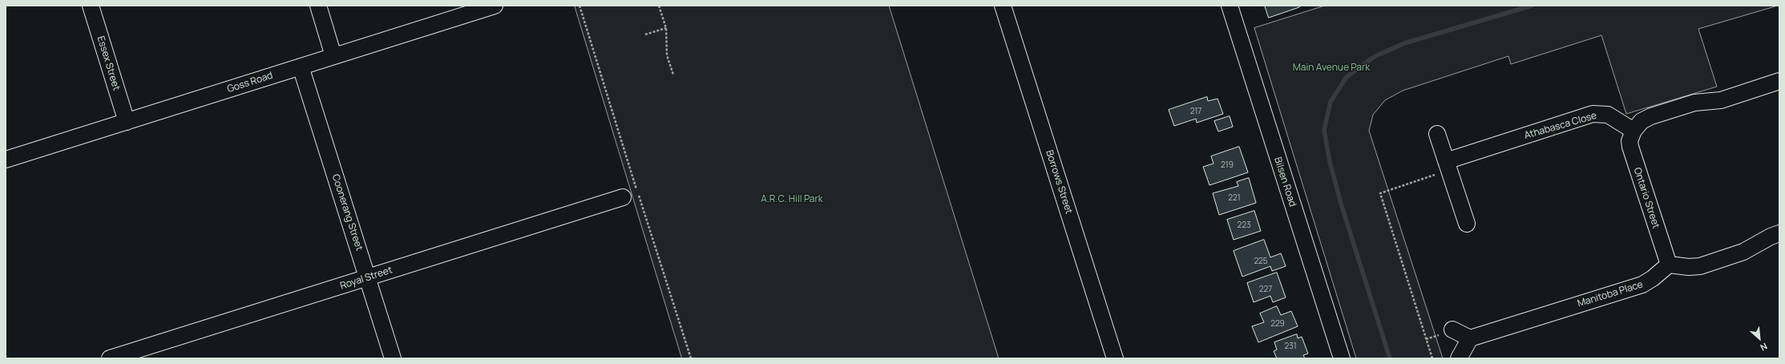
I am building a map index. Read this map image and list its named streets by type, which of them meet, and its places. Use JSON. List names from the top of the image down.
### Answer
{
  "streets": {
    "street": [
      "Essex Street",
      "Goss Road",
      "Athabasca Close",
      "Borrows Street",
      "Bilsen Road",
      "Ontario Street",
      "Coonerang Street",
      "Royal Street",
      "Manitoba Place"
    ]
  },
  "crossings": [
    ["Essex Street", "Goss Road"],
    ["Goss Road", "Coonerang Street"],
    ["Athabasca Close", "Ontario Street"],
    ["Ontario Street", "Manitoba Place"],
    ["Coonerang Street", "Royal Street"]
  ],
  "parks": ["Main Avenue Park", "A.R.C. Hill Park"],
  "house_numbers": [
    "217",
    "219",
    "221",
    "223",
    "225",
    "227",
    "229",
    "231"
  ],
  "north": "bottom right"
}
